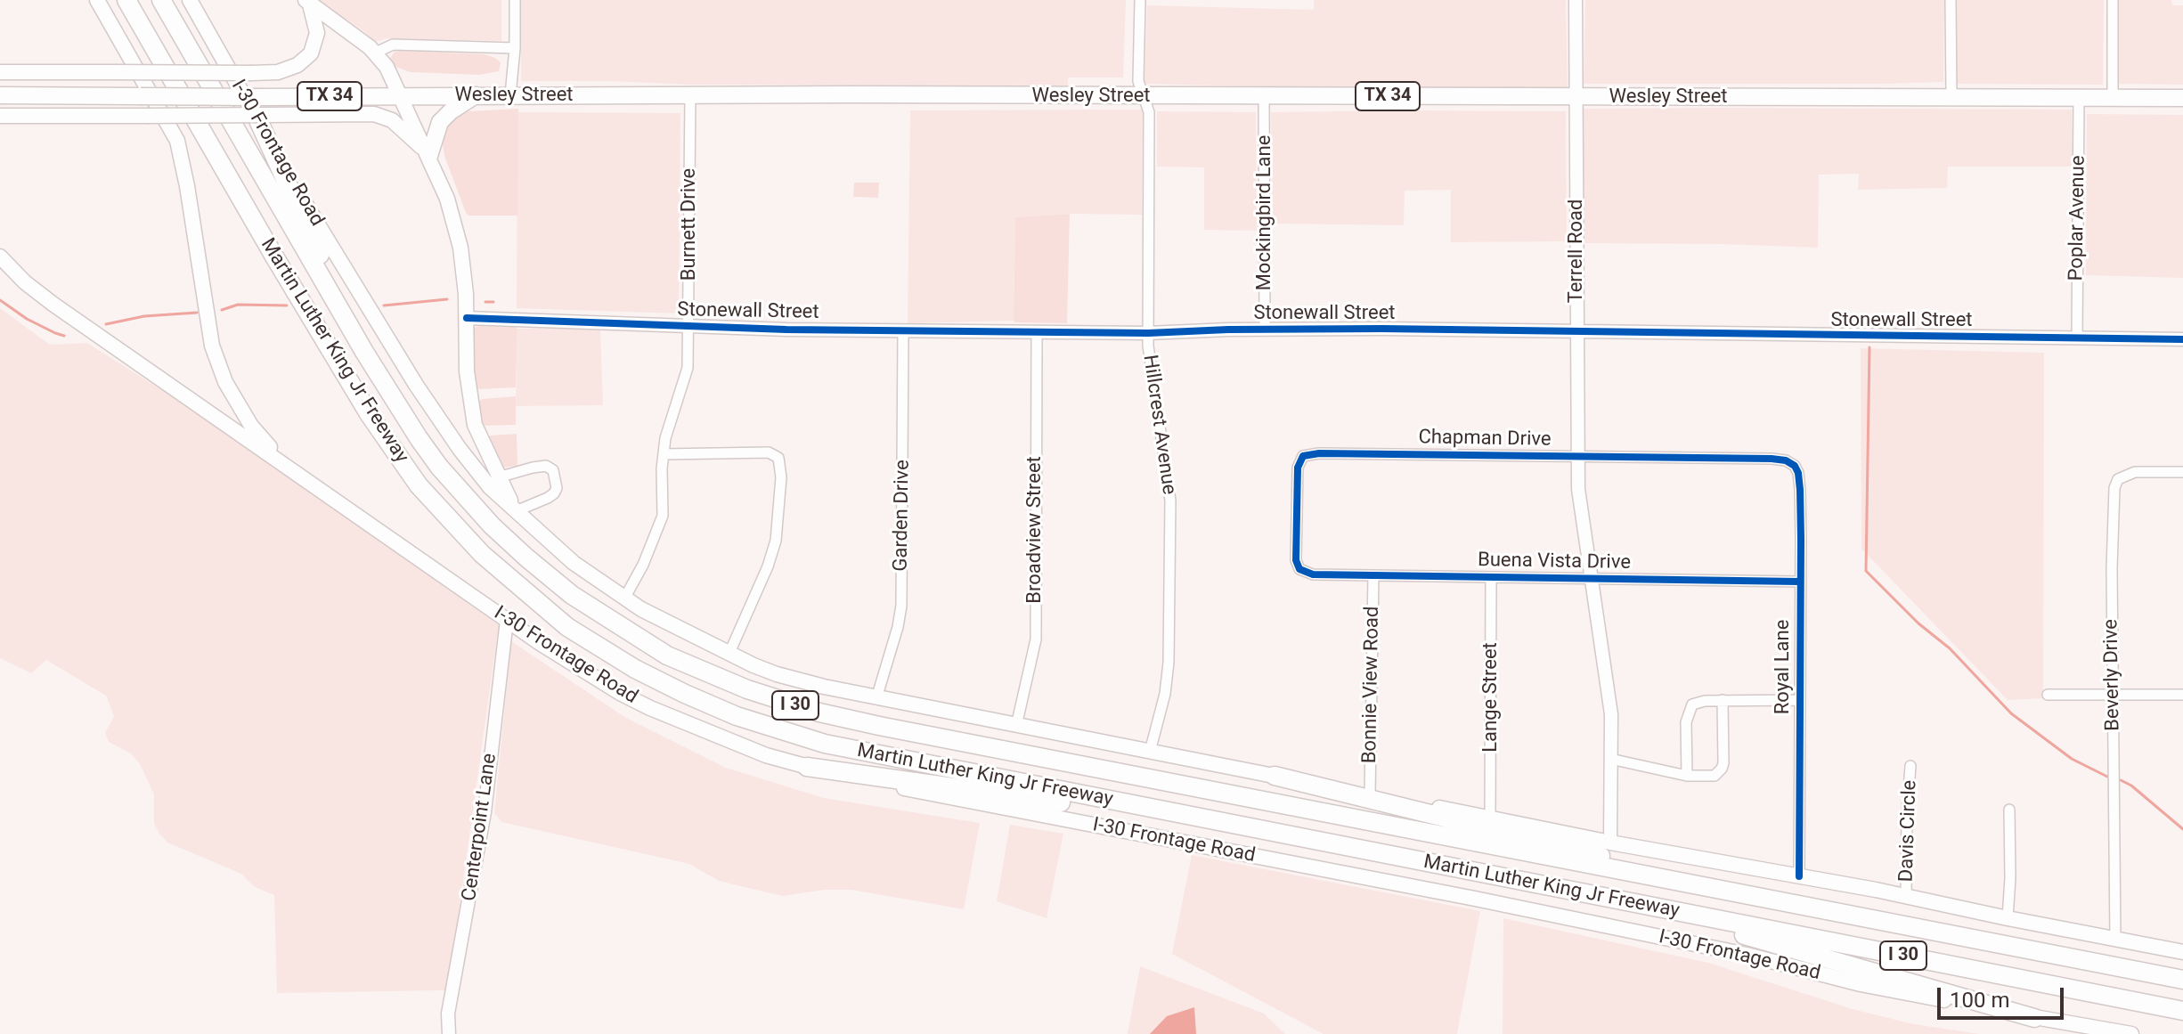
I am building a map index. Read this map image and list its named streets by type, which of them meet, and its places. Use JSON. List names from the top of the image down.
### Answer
{
  "streets": {
    "highway": ["Martin Luther King Jr Freeway", "I 30"],
    "main road": ["Wesley Street", "TX 34", "I-30 Frontage Road"],
    "street": [
      "Mockingbird Lane",
      "Poplar Avenue",
      "Burnett Drive",
      "Terrell Road",
      "Stonewall Street",
      "Hillcrest Avenue",
      "Chapman Drive",
      "Garden Drive",
      "Broadview Street",
      "Buena Vista Drive",
      "Royal Lane",
      "Beverly Drive",
      "Bonnie View Road",
      "Lange Street",
      "Centerpoint Lane",
      "Davis Circle"
    ]
  },
  "crossings": [
    ["Wesley Street", "I-30 Frontage Road"],
    ["Wesley Street", "Mockingbird Lane"],
    ["Wesley Street", "Poplar Avenue"],
    ["Wesley Street", "Burnett Drive"],
    ["Wesley Street", "Terrell Road"],
    ["Wesley Street", "Hillcrest Avenue"],
    ["I-30 Frontage Road", "Burnett Drive"],
    ["I-30 Frontage Road", "Terrell Road"],
    ["I-30 Frontage Road", "Stonewall Street"],
    ["I-30 Frontage Road", "Hillcrest Avenue"],
    ["I-30 Frontage Road", "Garden Drive"],
    ["I-30 Frontage Road", "Broadview Street"],
    ["I-30 Frontage Road", "Royal Lane"],
    ["I-30 Frontage Road", "Beverly Drive"],
    ["I-30 Frontage Road", "Bonnie View Road"],
    ["I-30 Frontage Road", "Lange Street"],
    ["I-30 Frontage Road", "Centerpoint Lane"],
    ["I-30 Frontage Road", "Davis Circle"],
    ["Mockingbird Lane", "Stonewall Street"],
    ["Poplar Avenue", "Stonewall Street"],
    ["Burnett Drive", "Stonewall Street"],
    ["Terrell Road", "Stonewall Street"],
    ["Terrell Road", "Chapman Drive"],
    ["Terrell Road", "Buena Vista Drive"],
    ["Stonewall Street", "Hillcrest Avenue"],
    ["Stonewall Street", "Garden Drive"],
    ["Stonewall Street", "Broadview Street"],
    ["Chapman Drive", "Buena Vista Drive"],
    ["Chapman Drive", "Royal Lane"],
    ["Buena Vista Drive", "Royal Lane"],
    ["Buena Vista Drive", "Bonnie View Road"],
    ["Buena Vista Drive", "Lange Street"]
  ],
  "scale_bar": "100 m"
}
